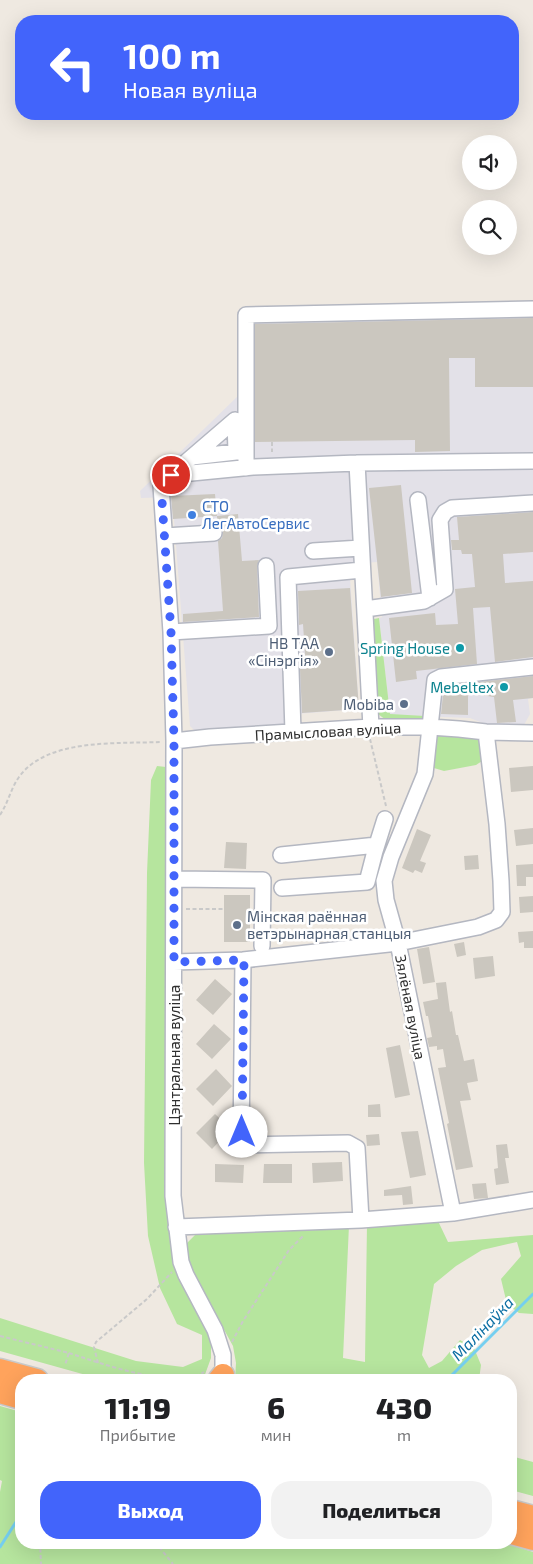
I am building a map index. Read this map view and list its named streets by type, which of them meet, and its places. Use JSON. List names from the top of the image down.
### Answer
{
  "streets": {
    "street": ["Прамысловая вуліца", "Зялёная вуліца", "Цэнтральная вуліца"]
  },
  "crossings": [
    ["Прамысловая вуліца", "Зялёная вуліца"],
    ["Прамысловая вуліца", "Цэнтральная вуліца"]
  ],
  "water": ["Малінаўка"],
  "places": [
    "СТО ЛегАвтоСервис",
    "Spring House",
    "НВ ТАА «Сінэргія»",
    "Mebeltex",
    "Mobiba",
    "Мінская раённая ветэрынарная станцыя"
  ],
  "page": {
    "turn": ["100 m", "Новая вуліца"],
    "eta": [
      "11:19",
      "Прибытие",
      "6",
      "мин",
      "430",
      "m"
    ],
    "buttons": ["Выход", "Поделиться"]
  }
}
